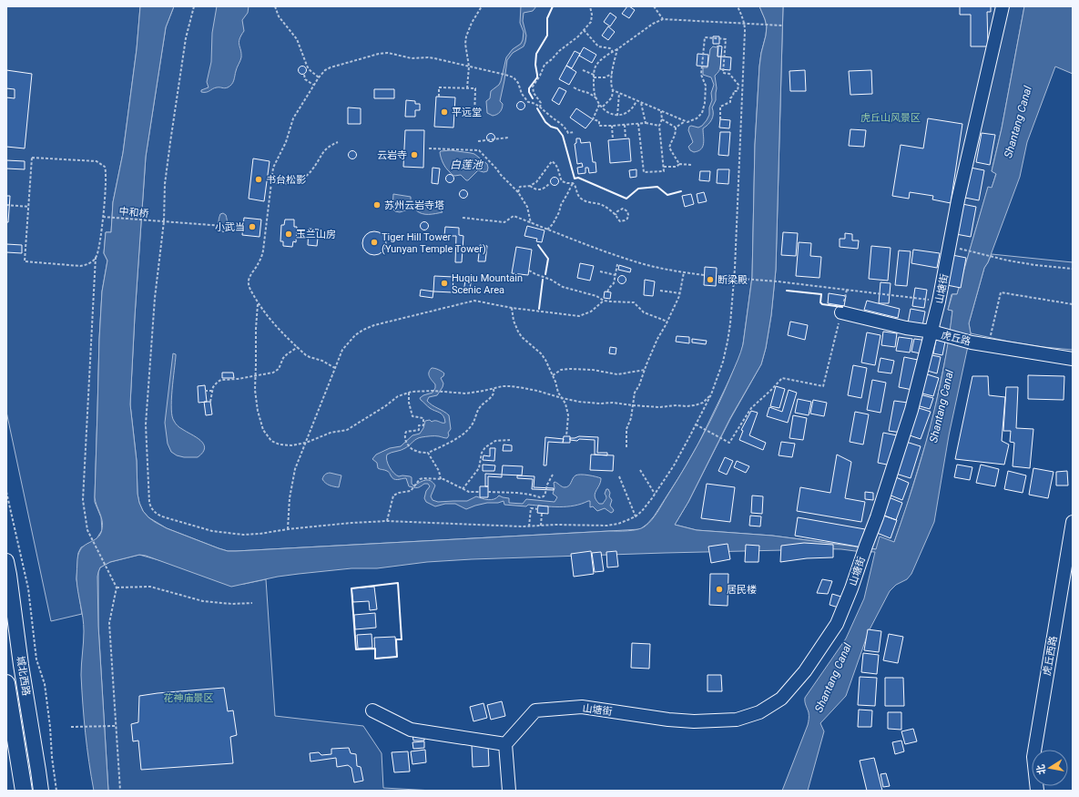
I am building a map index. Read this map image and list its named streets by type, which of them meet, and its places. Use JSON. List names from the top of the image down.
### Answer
{
  "streets": {
    "main road": ["城北西路"],
    "street": ["山塘街", "虎丘路", "虎丘西路"],
    "path": ["中和桥"]
  },
  "crossings": [
    ["山塘街", "虎丘路"]
  ],
  "water": ["Shantang Canal", "白莲池"],
  "parks": ["虎丘山风景区", "花神庙景区"],
  "places": [
    "平远堂",
    "云岩寺",
    "书台松影",
    "苏州云岩寺塔",
    "小武当",
    "玉兰山房",
    "Tiger Hill Tower (Yunyan Temple Tower)",
    "断梁殿",
    "Huqiu Mountain Scenic Area",
    "居民楼"
  ],
  "north": "left"
}
